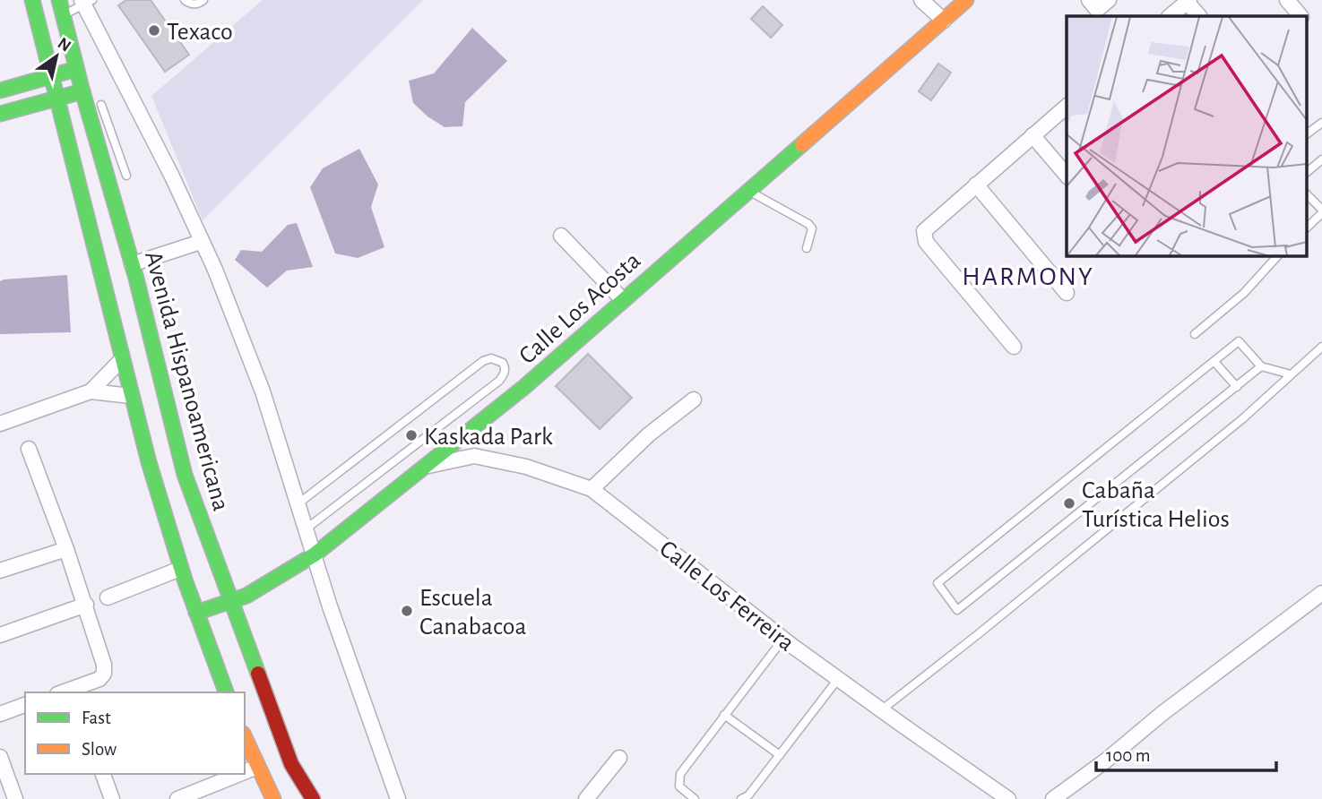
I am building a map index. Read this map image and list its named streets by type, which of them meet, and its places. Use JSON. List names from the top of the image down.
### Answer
{
  "streets": {
    "main road": ["Calle Los Acosta", "Avenida Hispanoamericana"],
    "street": ["Calle Los Ferreira"]
  },
  "crossings": [
    ["Calle Los Acosta", "Avenida Hispanoamericana"],
    ["Calle Los Acosta", "Calle Los Ferreira"]
  ],
  "districts": ["HARMONY"],
  "places": [
    "Texaco",
    "Kaskada Park",
    "Cabaña Turística Helios",
    "Escuela Canabacoa"
  ],
  "legend": ["Fast", "Slow"],
  "scale_bar": "100 m",
  "north": "top right"
}
